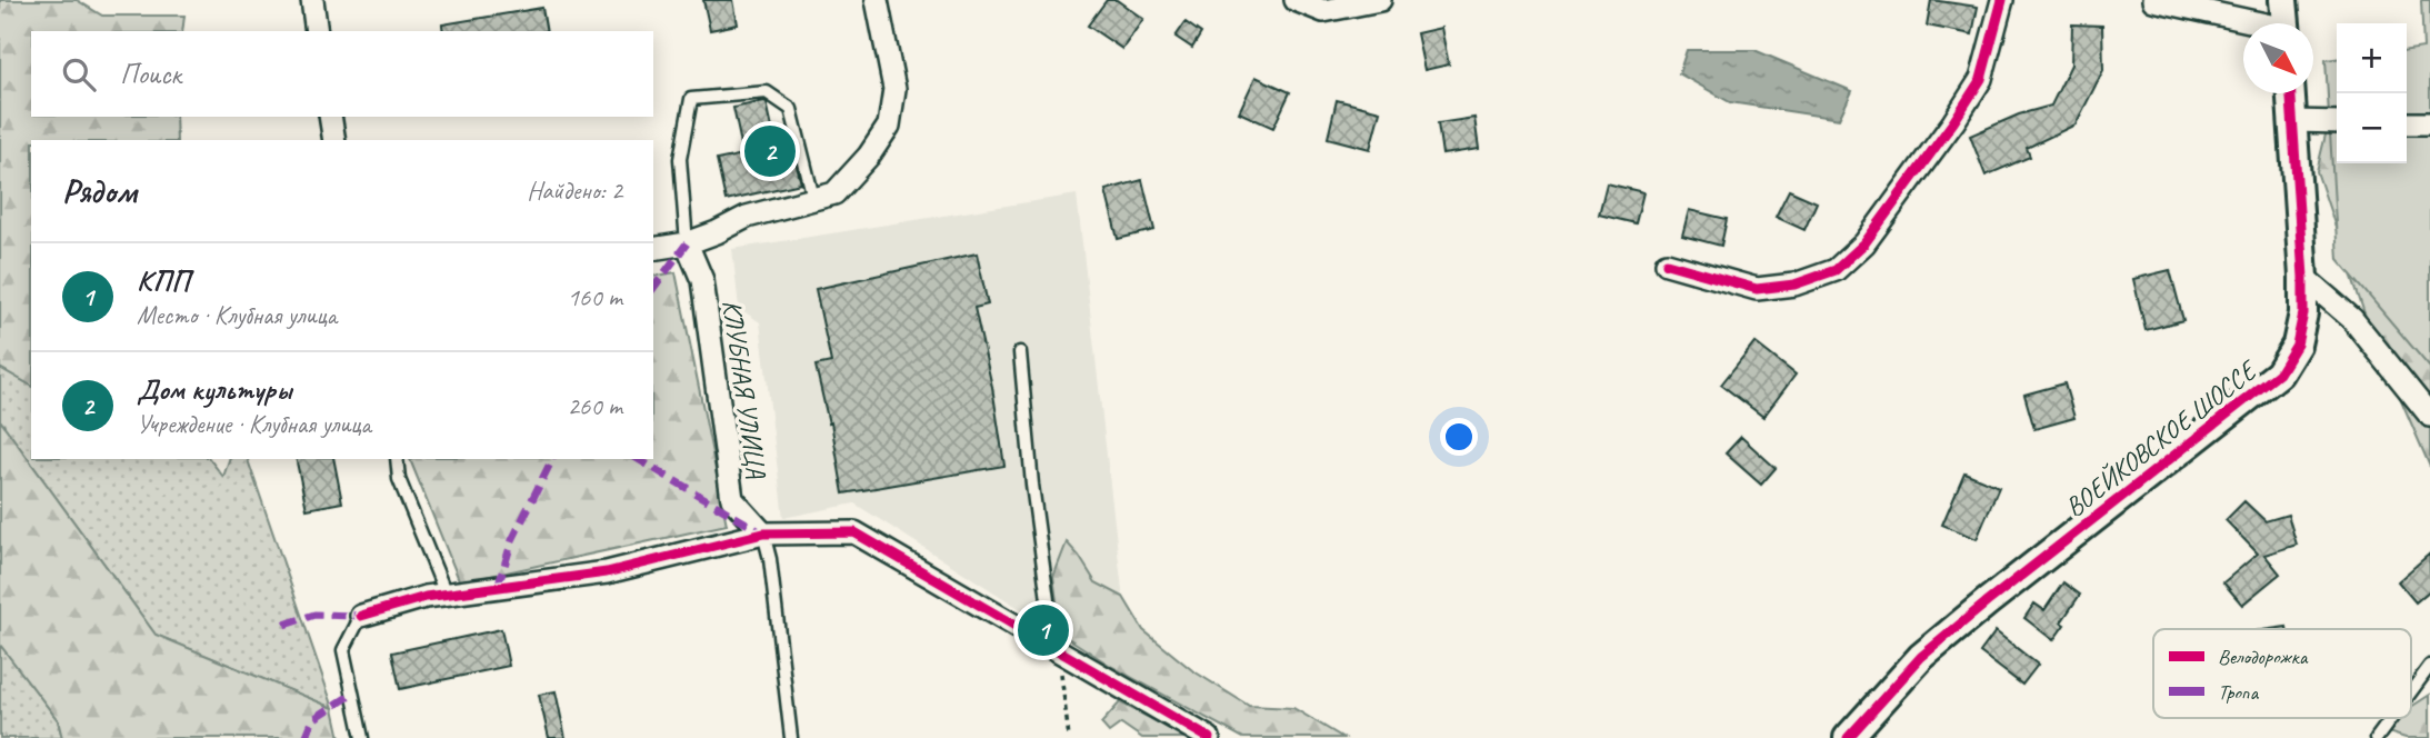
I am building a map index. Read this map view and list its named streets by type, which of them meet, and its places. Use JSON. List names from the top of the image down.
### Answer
{
  "streets": {
    "street": ["КЛУБНАЯ УЛИЦА", "ВОЕЙКОВСКОЕ ШОССЕ"]
  },
  "legend": ["Велодорожка", "Тропа"],
  "north": "bottom right",
  "page": {
    "map_buttons": ["+", "−"],
    "search": "Поиск",
    "pins": ["2", "1"],
    "heading": ["Рядом", "Найдено: 2"],
    "list": [
      {
        "mark": "1",
        "name": "КПП",
        "note": "Место · Клубная улица",
        "value": "160 m"
      },
      {
        "mark": "2",
        "name": "Дом культуры",
        "note": "Учреждение · Клубная улица",
        "value": "260 m"
      }
    ]
  }
}
